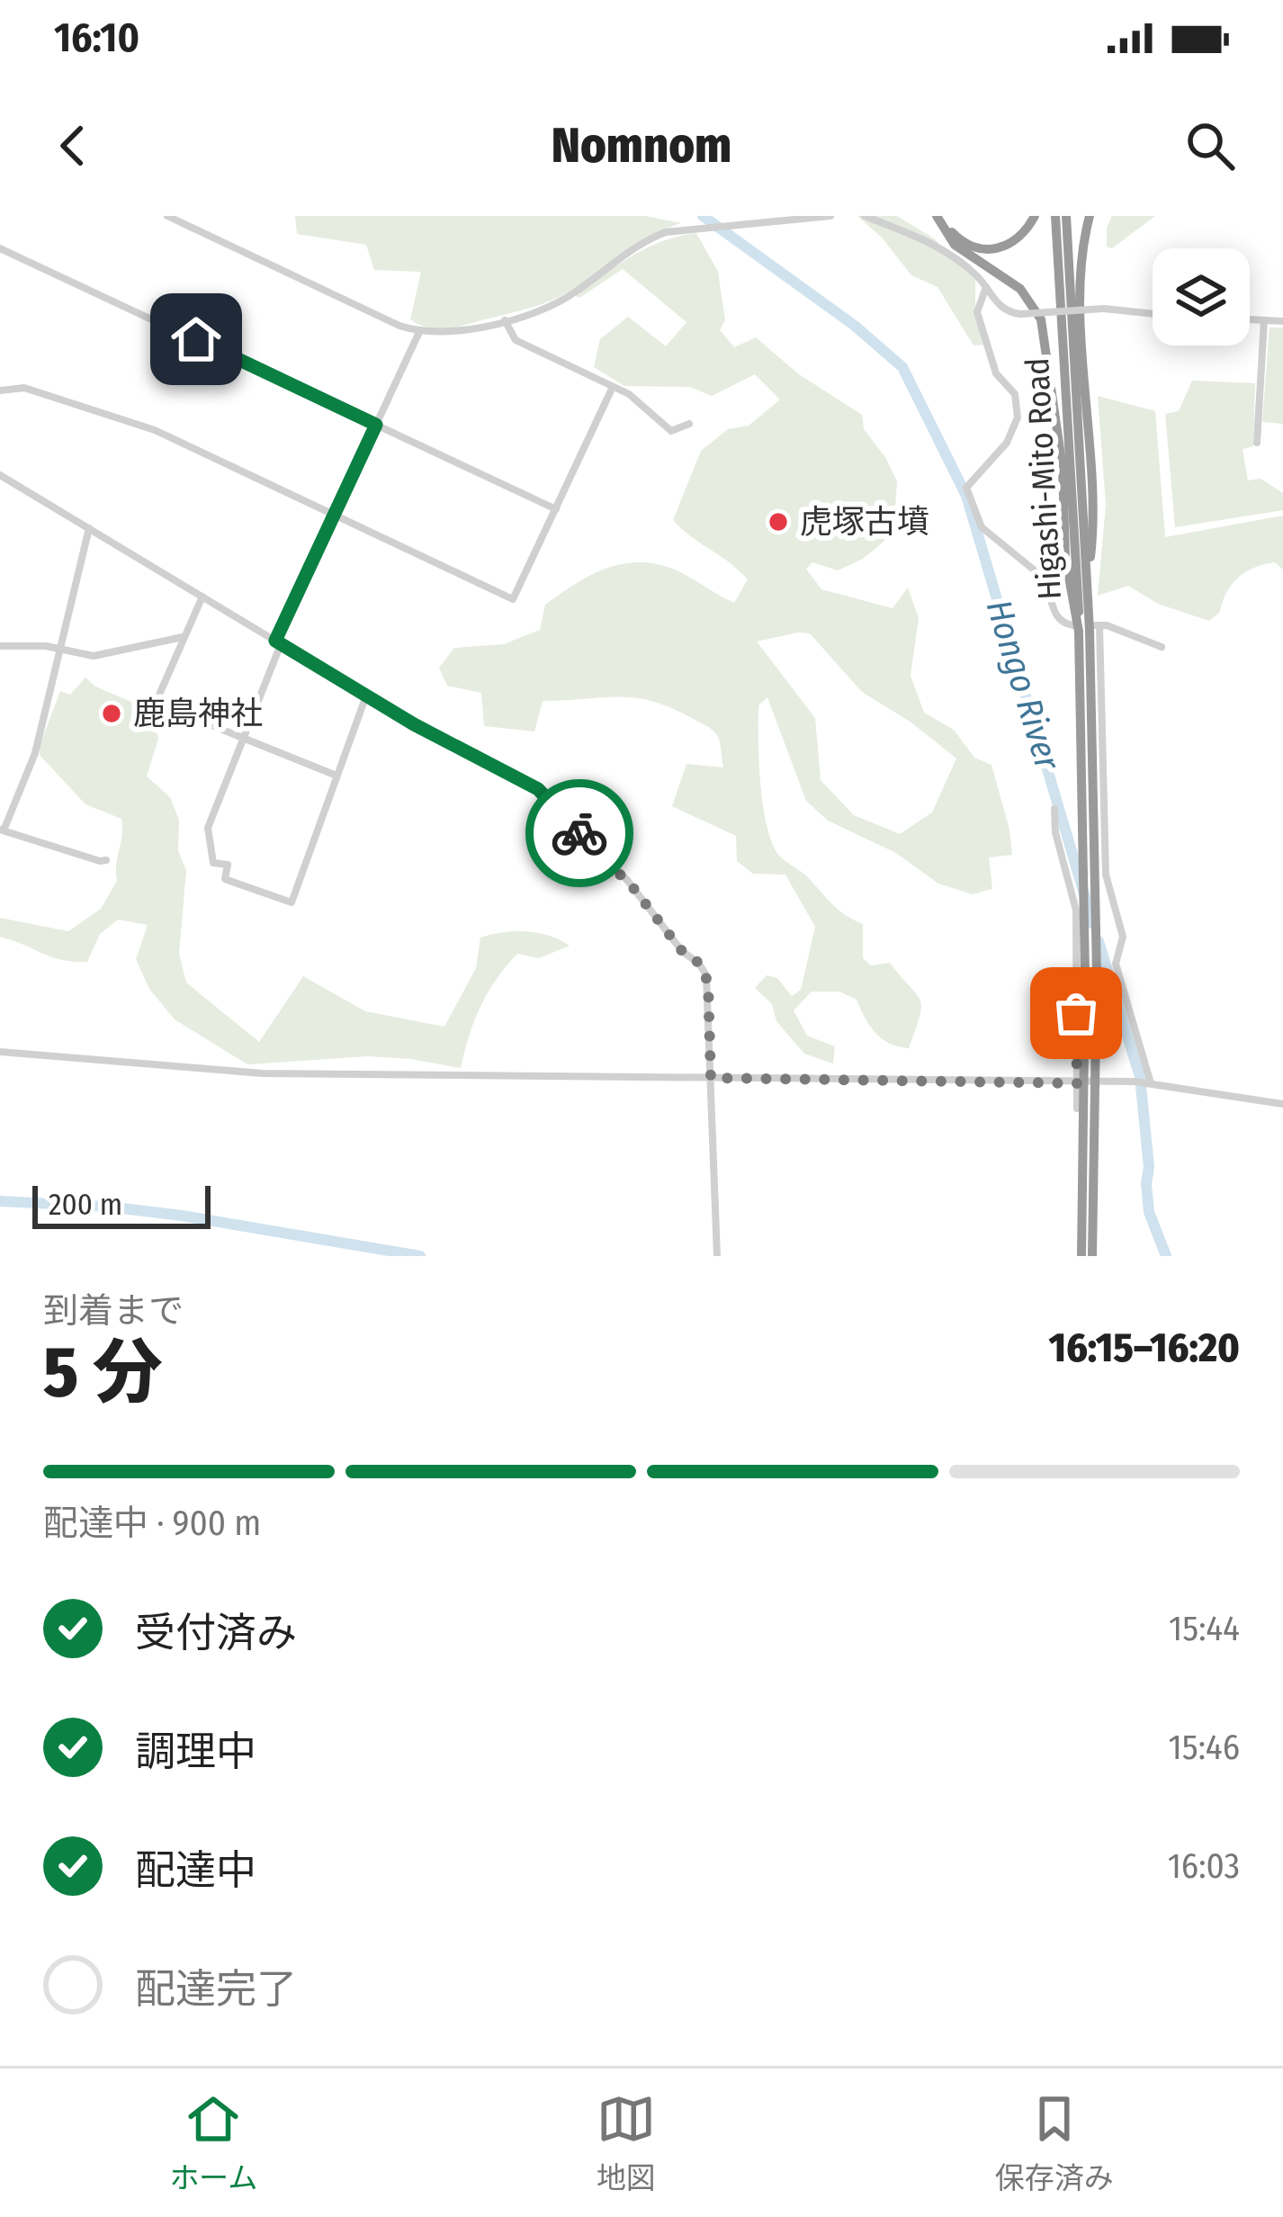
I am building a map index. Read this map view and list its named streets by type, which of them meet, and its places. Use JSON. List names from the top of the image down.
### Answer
{
  "streets": {
    "highway": ["Higashi-Mito Road"]
  },
  "water": ["Hongo River"],
  "places": ["虎塚古墳", "鹿島神社"],
  "scale_bar": "200 m",
  "page": {
    "status": "16:10",
    "header": "Nomnom",
    "scale": "200 m",
    "heading": ["5 分", "到着まで", "16:15–16:20"],
    "bar": "配達中 · 900 m",
    "list": [
      ["受付済み", "15:44"],
      ["調理中", "15:46"],
      ["配達中", "16:03"],
      "配達完了"
    ],
    "tabs": ["ホーム", "地図", "保存済み"]
  }
}
